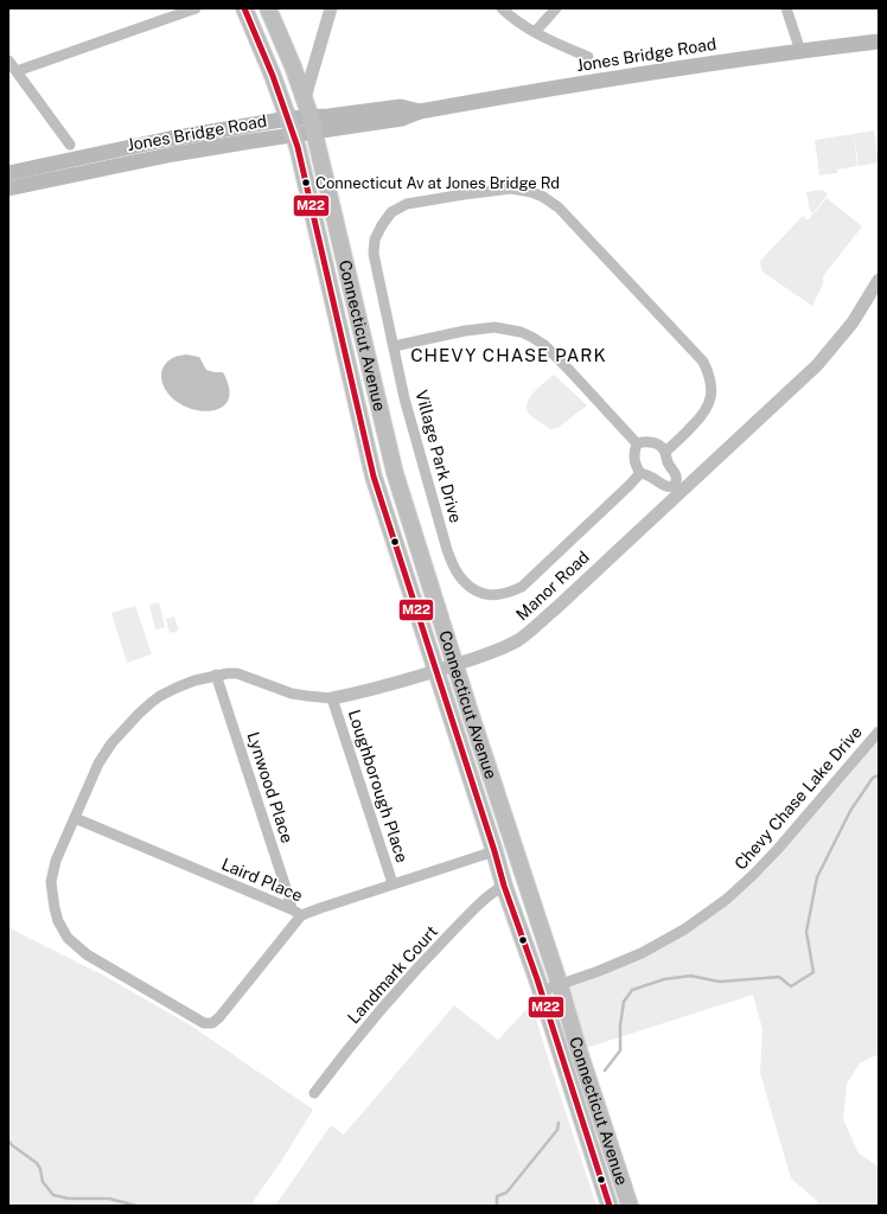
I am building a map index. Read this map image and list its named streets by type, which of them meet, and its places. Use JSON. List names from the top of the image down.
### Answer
{
  "streets": {
    "main road": ["Jones Bridge Road", "Connecticut Avenue"],
    "street": [
      "Village Park Drive",
      "Manor Road",
      "Loughborough Place",
      "Lynwood Place",
      "Chevy Chase Lake Drive",
      "Laird Place",
      "Landmark Court"
    ]
  },
  "crossings": [
    ["Jones Bridge Road", "Connecticut Avenue"],
    ["Connecticut Avenue", "Manor Road"],
    ["Connecticut Avenue", "Chevy Chase Lake Drive"],
    ["Connecticut Avenue", "Laird Place"],
    ["Connecticut Avenue", "Landmark Court"],
    ["Manor Road", "Loughborough Place"],
    ["Manor Road", "Lynwood Place"],
    ["Manor Road", "Laird Place"],
    ["Loughborough Place", "Laird Place"],
    ["Lynwood Place", "Laird Place"]
  ],
  "districts": ["CHEVY CHASE PARK"],
  "places": ["Connecticut Av at Jones Bridge Rd"],
  "lines": ["transit line M22"]
}
